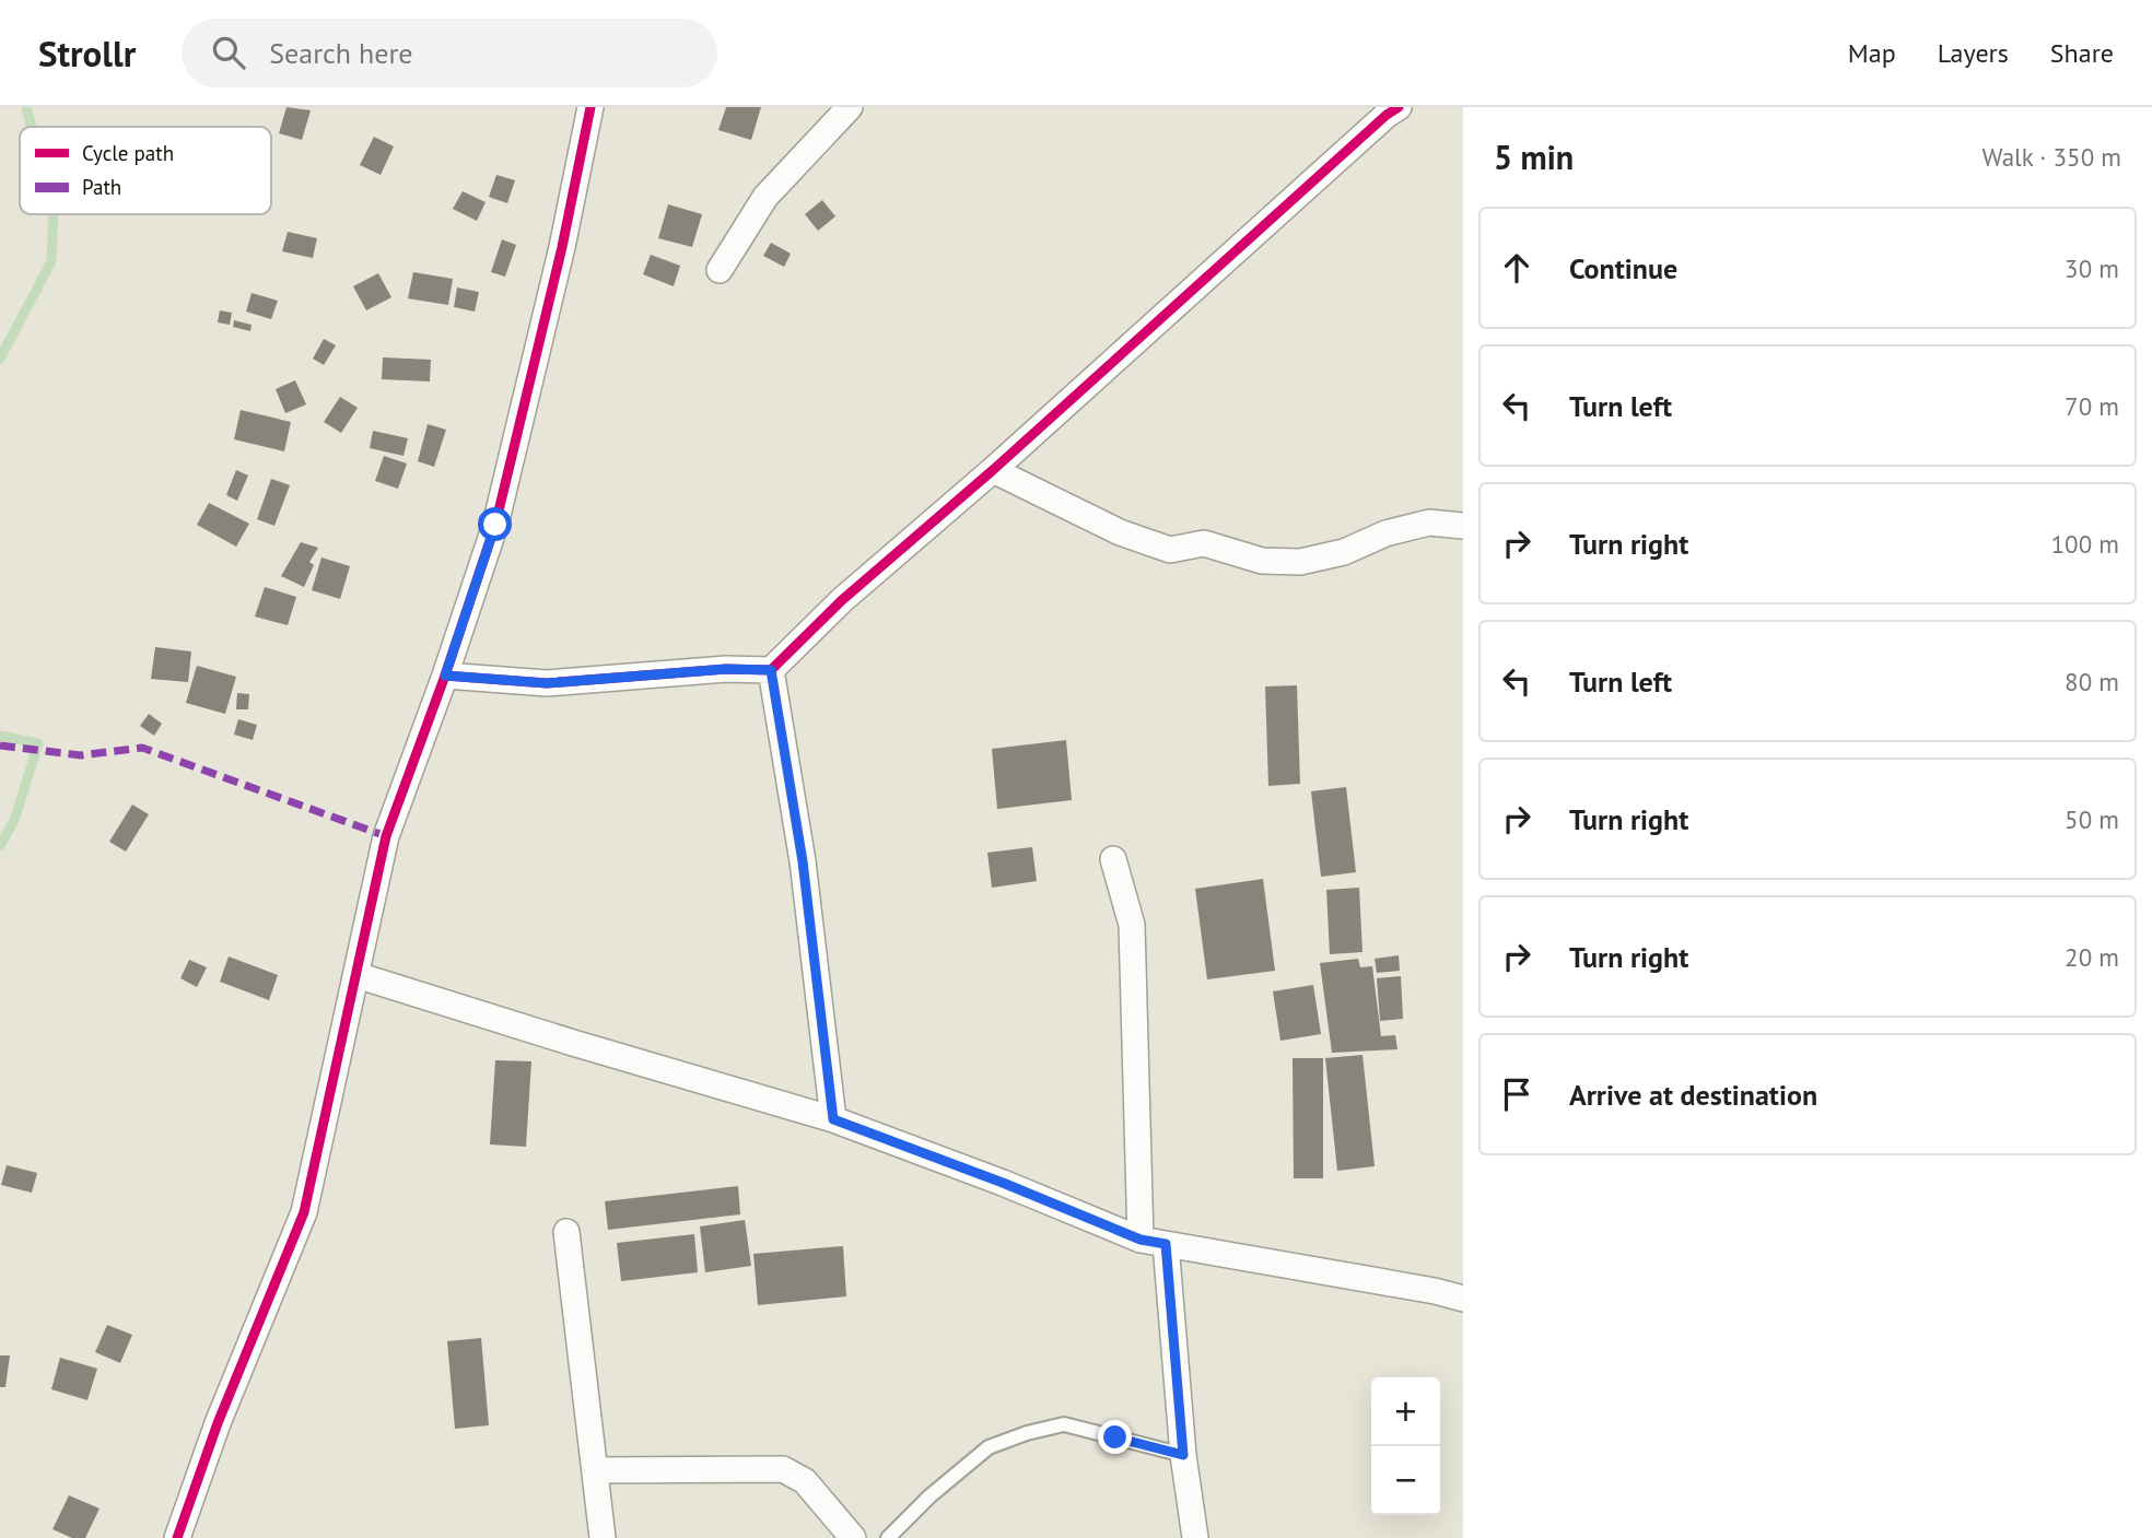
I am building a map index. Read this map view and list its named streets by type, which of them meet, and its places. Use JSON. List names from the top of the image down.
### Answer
{
  "legend": ["Cycle path", "Path"],
  "page": {
    "header": "Strollr",
    "search": "Search here",
    "nav": ["Map", "Layers", "Share"],
    "heading": ["5 min", "Walk · 350 m"],
    "list": [
      ["Continue", "30 m"],
      ["Turn left", "70 m"],
      ["Turn right", "100 m"],
      ["Turn left", "80 m"],
      ["Turn right", "50 m"],
      ["Turn right", "20 m"],
      "Arrive at destination"
    ],
    "map_buttons": ["+", "−"]
  }
}
